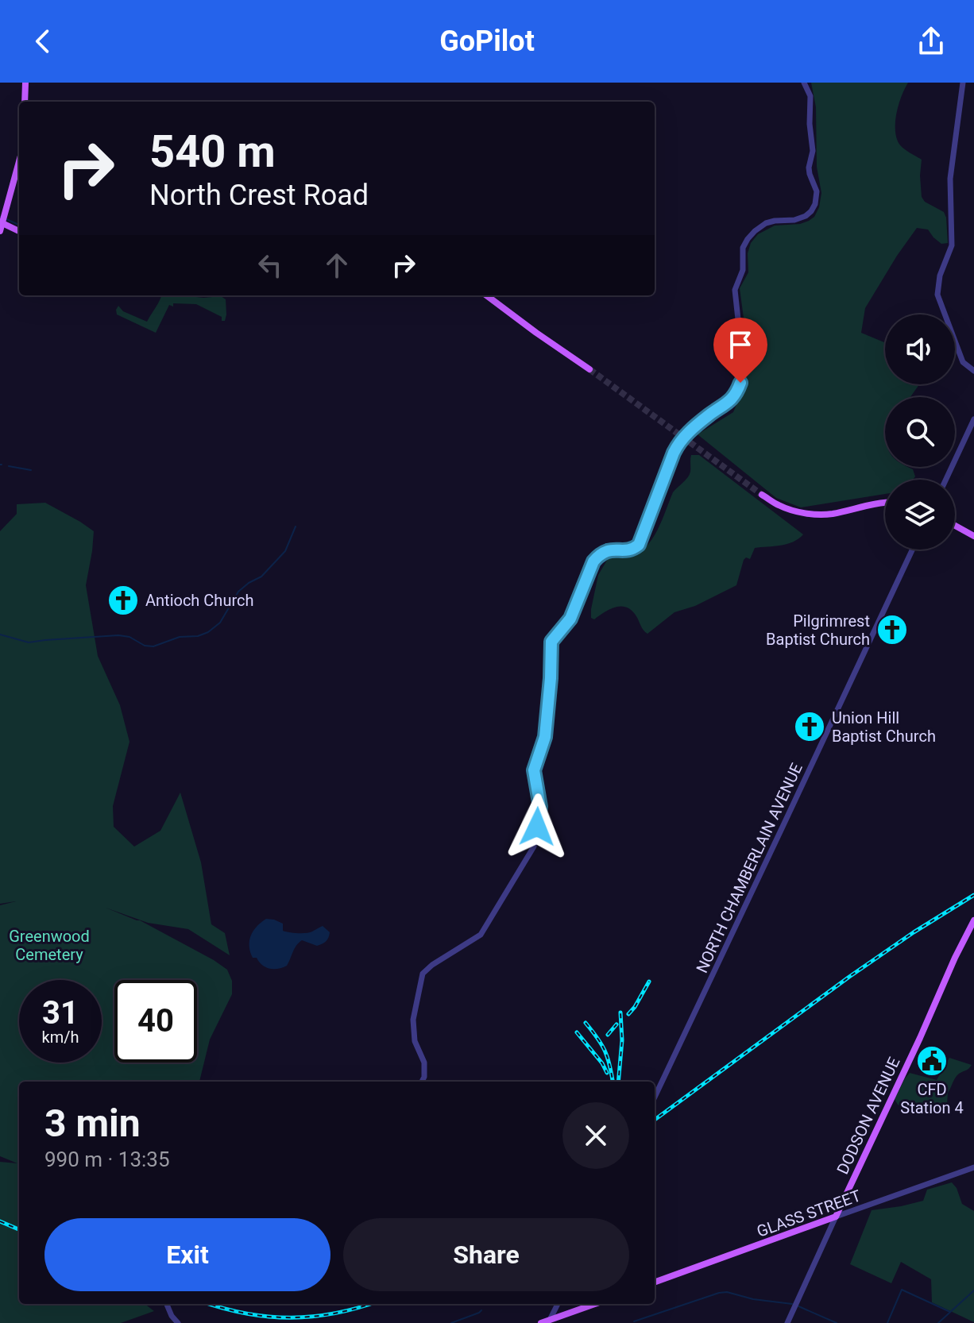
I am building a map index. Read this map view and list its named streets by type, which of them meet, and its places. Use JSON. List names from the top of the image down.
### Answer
{
  "streets": {
    "main road": ["DODSON AVENUE", "GLASS STREET"],
    "street": ["NORTH CHAMBERLAIN AVENUE"]
  },
  "crossings": [
    ["DODSON AVENUE", "GLASS STREET"]
  ],
  "parks": ["Greenwood Cemetery"],
  "places": {
    "church": ["Antioch Church", "Pilgrimrest Baptist Church", "Union Hill Baptist Church"],
    "public building": ["CFD Station 4"]
  },
  "page": {
    "header": "GoPilot",
    "turn": ["540 m", "North Crest Road"],
    "speed": "31 km/h",
    "limit": "40",
    "heading": ["3 min", "990 m · 13:35"],
    "buttons": ["Exit", "Share"]
  }
}
